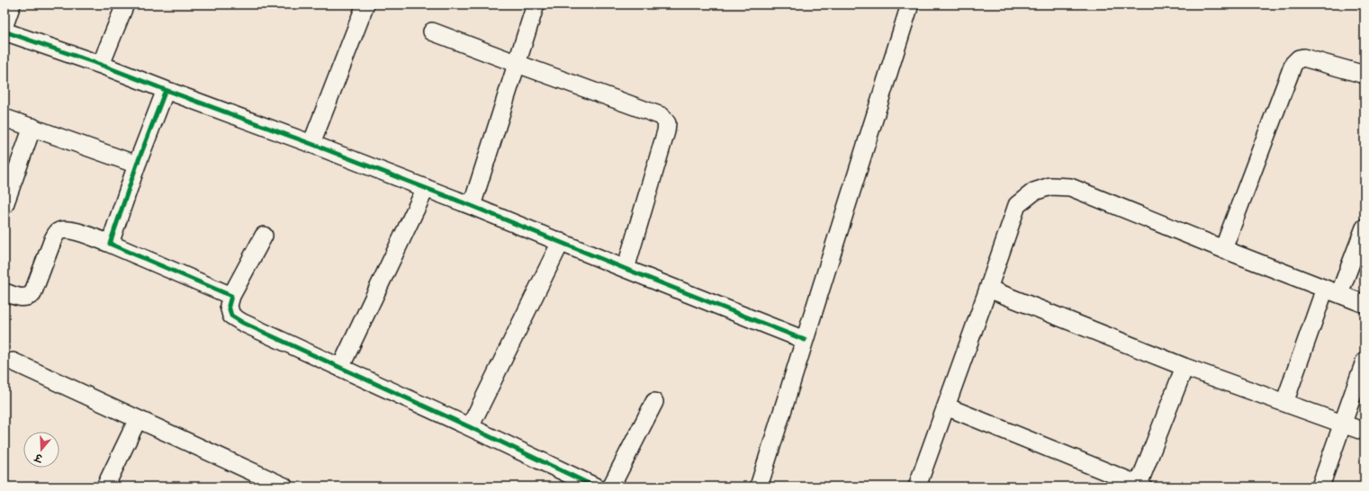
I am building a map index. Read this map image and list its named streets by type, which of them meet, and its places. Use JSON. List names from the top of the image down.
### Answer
{
  "north": "bottom"
}
